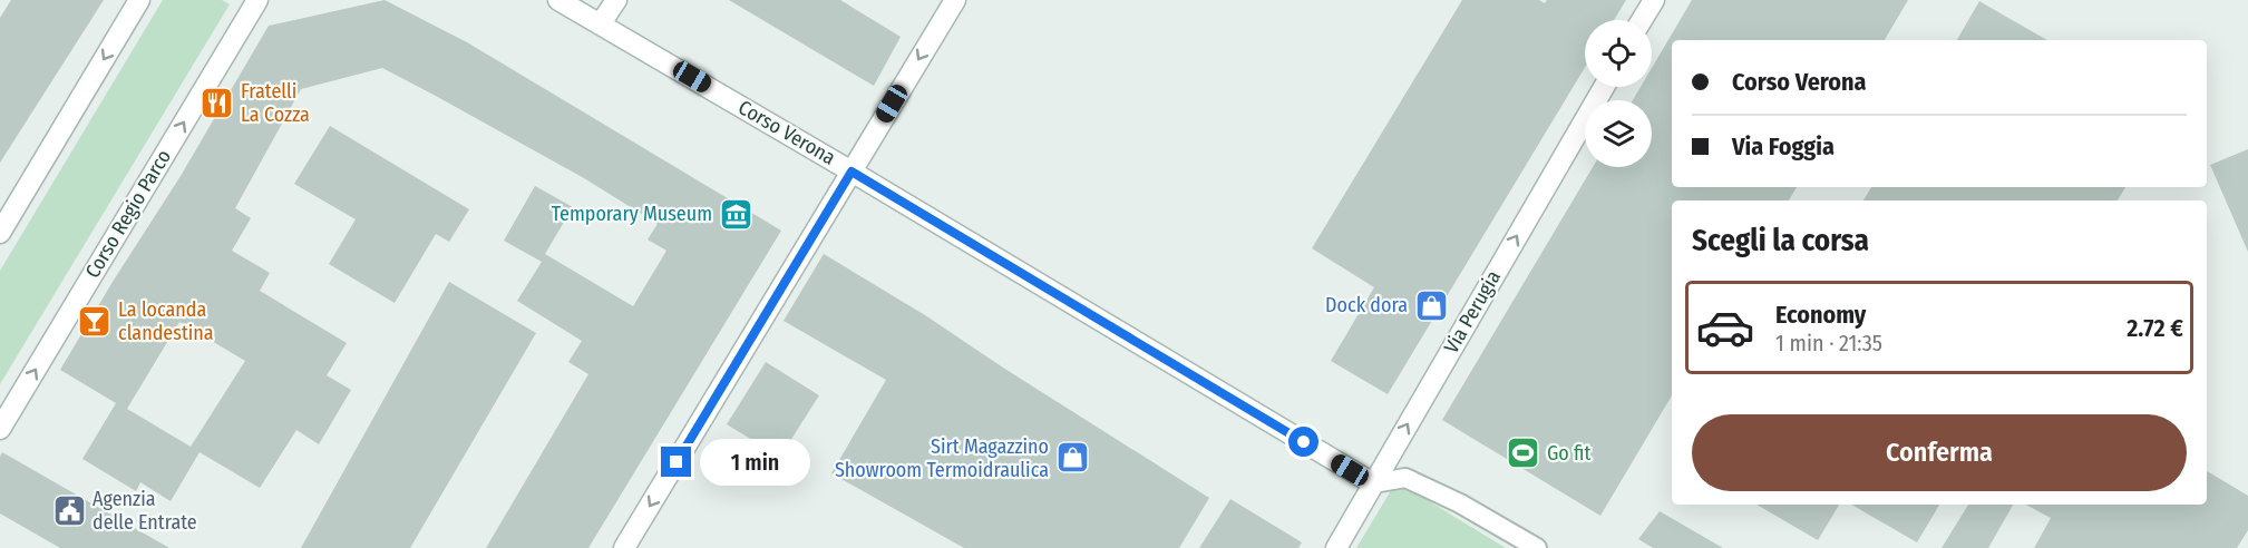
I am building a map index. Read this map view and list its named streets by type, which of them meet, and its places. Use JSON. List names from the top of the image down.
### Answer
{
  "streets": {
    "street": ["Corso Verona", "Corso Regio Parco", "Via Perugia"]
  },
  "crossings": [
    ["Corso Verona", "Via Perugia"]
  ],
  "one_way": ["Via Perugia"],
  "places": {
    "restaurant": ["Fratelli La Cozza"],
    "museum": ["Temporary Museum"],
    "shop": ["Dock dora", "Sirt Magazzino Showroom Termoidraulica"],
    "bar": ["La locanda clandestina"],
    "sports": ["Go fit"],
    "public building": ["Agenzia delle Entrate"]
  },
  "page": {
    "banner": ["Corso Verona", "Via Foggia"],
    "heading": "Scegli la corsa",
    "list": [
      {
        "name": "Economy",
        "note": "1 min · 21:35",
        "value": "2.72 €"
      }
    ],
    "buttons": "Conferma",
    "bubble": "1 min"
  }
}
